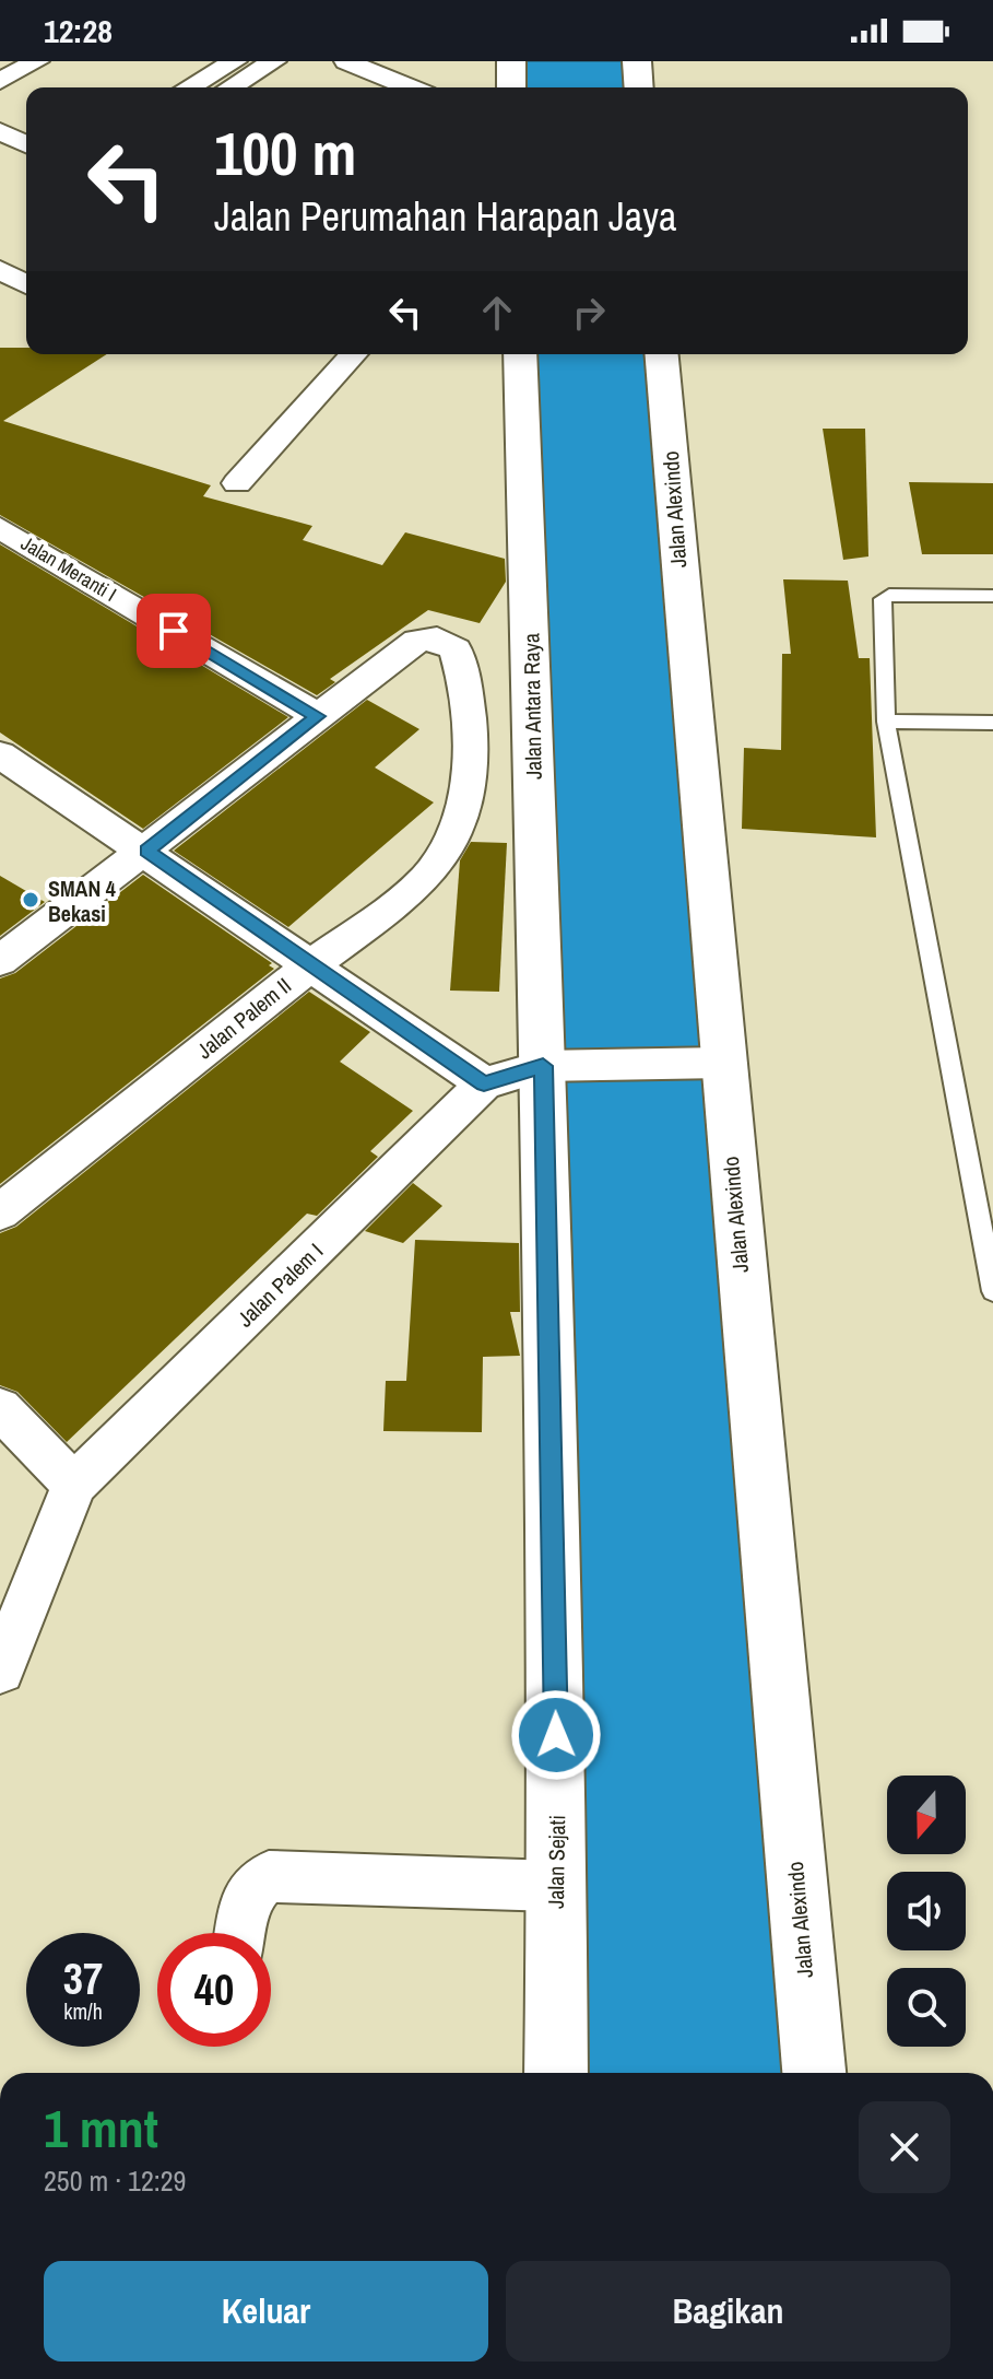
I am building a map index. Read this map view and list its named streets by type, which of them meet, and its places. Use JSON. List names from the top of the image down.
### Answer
{
  "streets": {
    "street": [
      "Jalan Alexindo",
      "Jalan Meranti I",
      "Jalan Antara Raya",
      "Jalan Palem II",
      "Jalan Palem I",
      "Jalan Sejati"
    ]
  },
  "crossings": [
    ["Jalan Meranti I", "Jalan Palem II"],
    ["Jalan Antara Raya", "Jalan Sejati"]
  ],
  "places": ["SMAN 4 Bekasi"],
  "north": "bottom",
  "page": {
    "status": "12:28",
    "turn": ["100 m", "Jalan Perumahan Harapan Jaya"],
    "speed": "37 km/h",
    "limit": "40",
    "heading": ["1 mnt", "250 m · 12:29"],
    "buttons": ["Keluar", "Bagikan"]
  }
}
